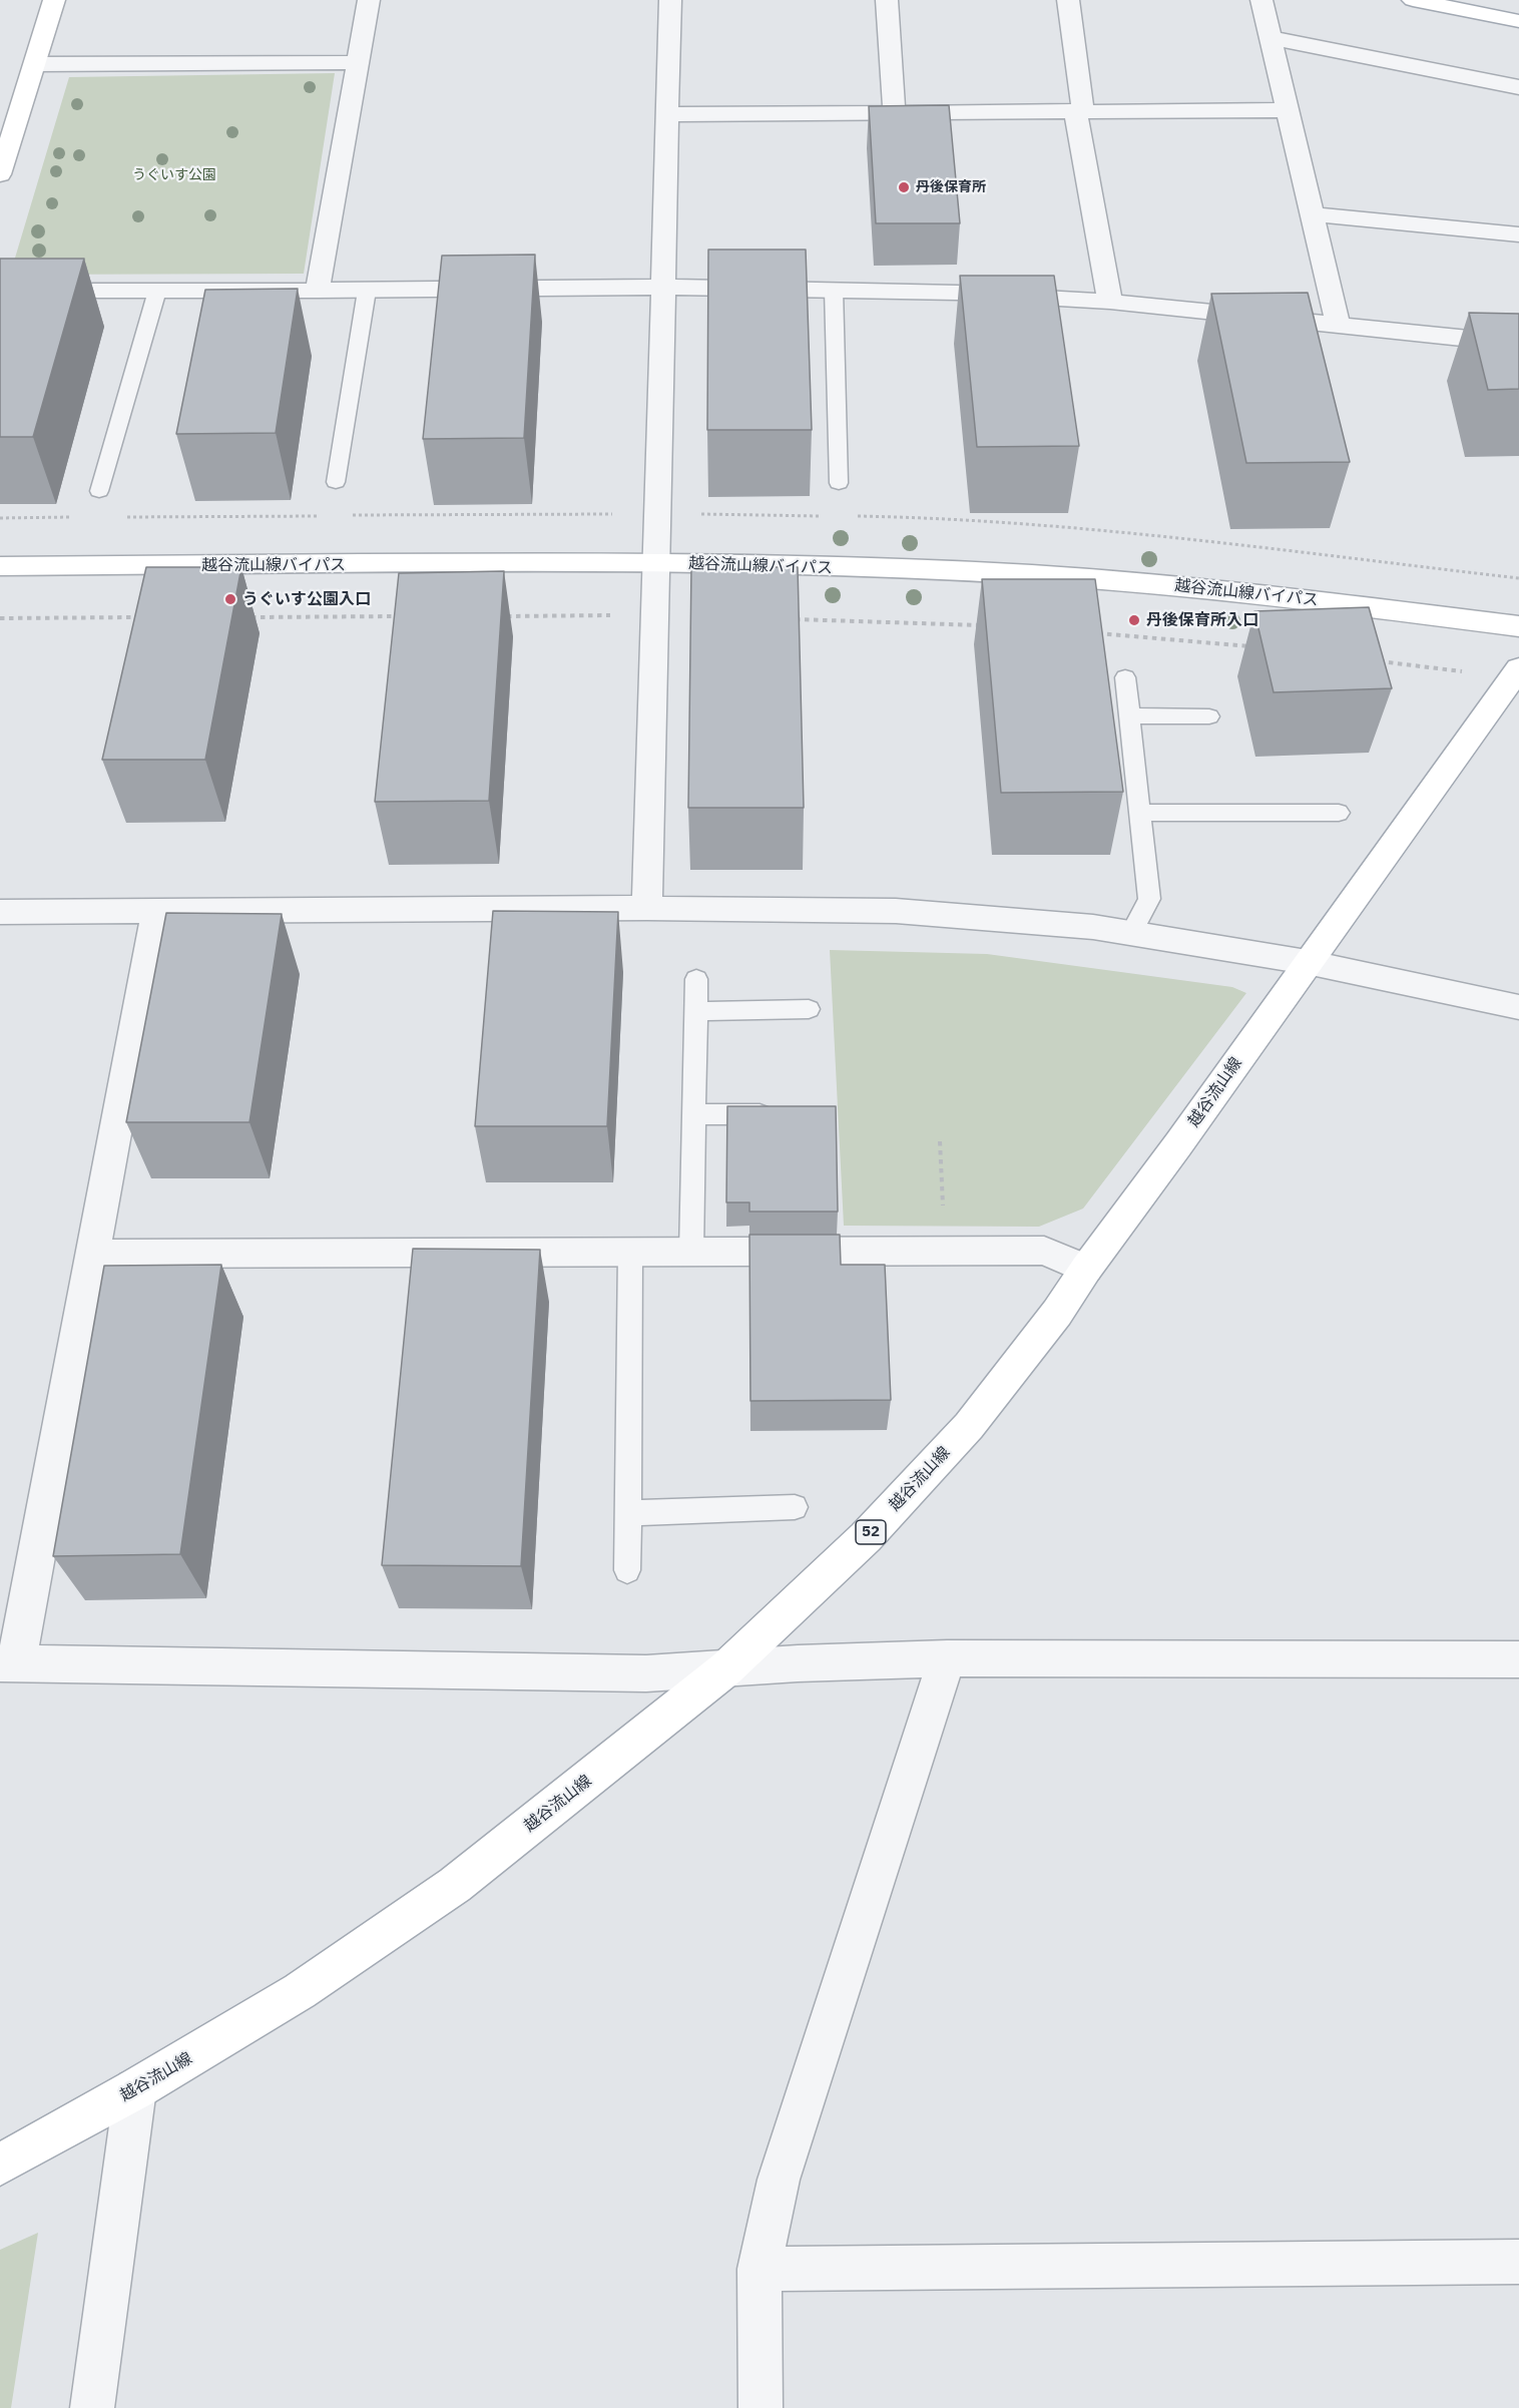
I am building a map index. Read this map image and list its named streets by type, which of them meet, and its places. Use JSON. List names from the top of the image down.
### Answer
{
  "streets": {
    "main road": ["越谷流山線バイパス", "越谷流山線", "52"]
  },
  "parks": ["うぐいす公園"],
  "places": ["丹後保育所", "うぐいす公園入口", "丹後保育所入口"]
}
